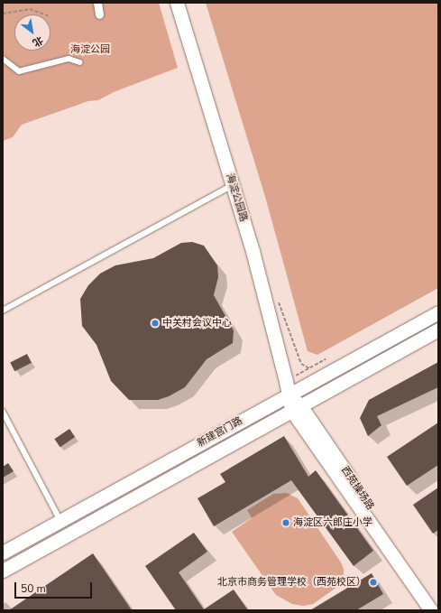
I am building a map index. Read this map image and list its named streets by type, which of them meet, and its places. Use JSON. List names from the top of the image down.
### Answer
{
  "streets": {
    "street": ["海淀公园路", "新建宫门路", "西苑操场路"]
  },
  "crossings": [
    ["海淀公园路", "新建宫门路"],
    ["海淀公园路", "西苑操场路"],
    ["新建宫门路", "西苑操场路"]
  ],
  "parks": ["海淀公园"],
  "places": ["中关村会议中心", "海淀区六郎庄小学", "北京市商务管理学校（西苑校区）"],
  "scale_bar": "50 m",
  "north": "bottom right"
}
